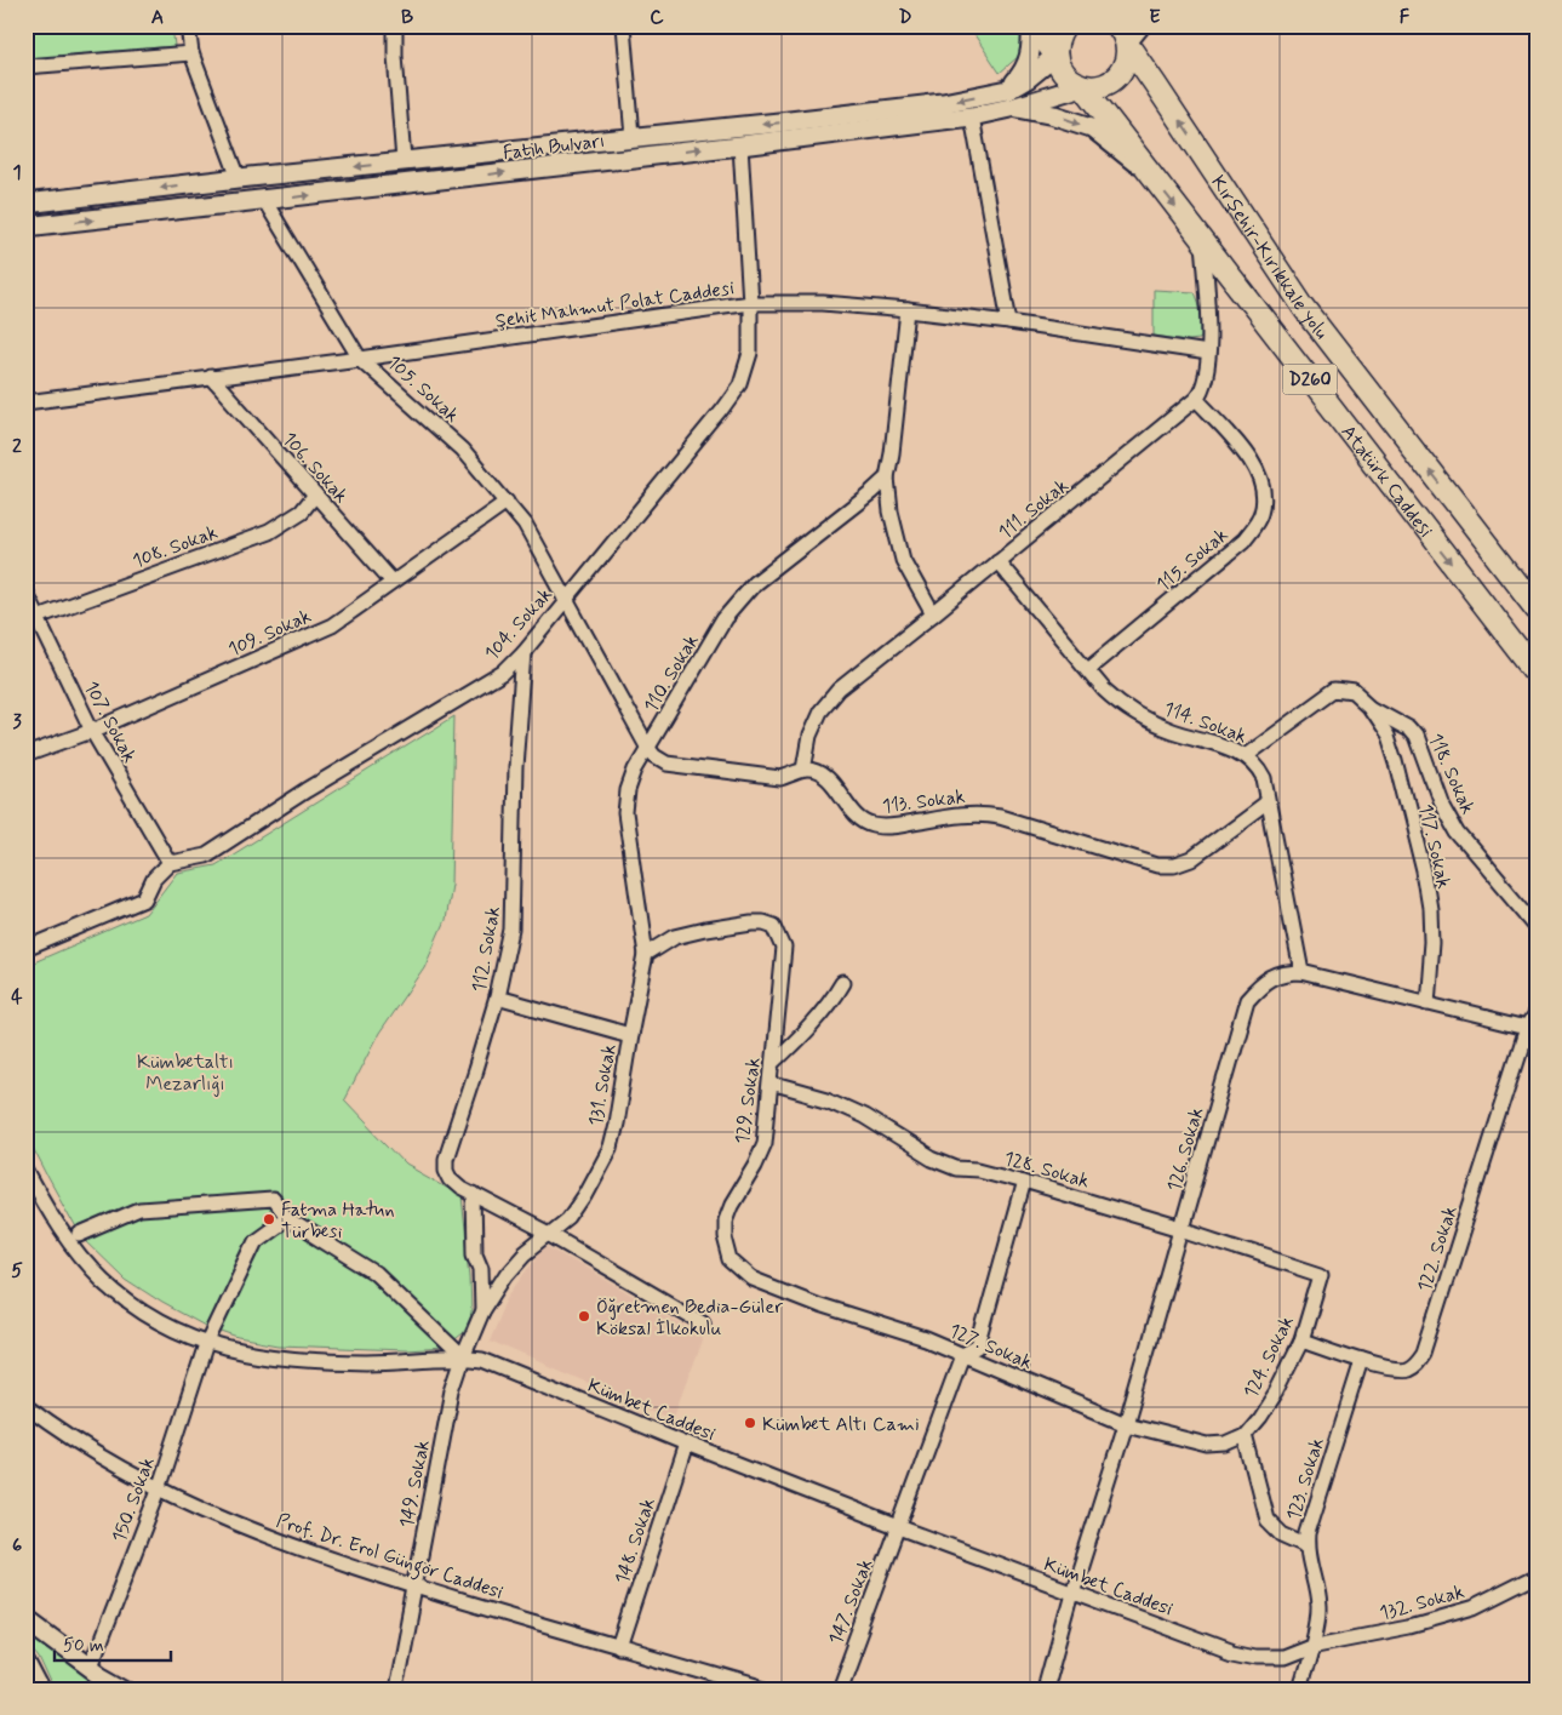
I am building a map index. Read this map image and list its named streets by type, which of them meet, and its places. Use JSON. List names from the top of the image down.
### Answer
{
  "streets": {
    "highway": ["Kırşehir-Kırıkkale yolu", "D260", "Atatürk Caddesi"],
    "main road": ["Fatih Bulvarı"],
    "street": [
      "Şehit Mahmut Polat Caddesi",
      "105. Sokak",
      "106. Sokak",
      "111. Sokak",
      "108. Sokak",
      "115. Sokak",
      "104. Sokak",
      "109. Sokak",
      "110. Sokak",
      "107. Sokak",
      "114. Sokak",
      "118. Sokak",
      "113. Sokak",
      "117. Sokak",
      "112. Sokak",
      "131. Sokak",
      "129. Sokak",
      "126. Sokak",
      "128. Sokak",
      "122. Sokak",
      "127. Sokak",
      "124. Sokak",
      "Kümbet Caddesi",
      "123. Sokak",
      "149. Sokak",
      "150. Sokak",
      "148. Sokak",
      "Prof. Dr. Erol Güngör Caddesi",
      "147. Sokak",
      "132. Sokak"
    ]
  },
  "crossings": [
    ["Fatih Bulvarı", "105. Sokak"],
    ["Fatih Bulvarı", "Atatürk Caddesi"],
    ["Fatih Bulvarı", "104. Sokak"],
    ["Şehit Mahmut Polat Caddesi", "105. Sokak"],
    ["Şehit Mahmut Polat Caddesi", "106. Sokak"],
    ["Şehit Mahmut Polat Caddesi", "104. Sokak"],
    ["105. Sokak", "104. Sokak"],
    ["105. Sokak", "109. Sokak"],
    ["106. Sokak", "108. Sokak"],
    ["106. Sokak", "109. Sokak"],
    ["111. Sokak", "115. Sokak"],
    ["111. Sokak", "114. Sokak"],
    ["111. Sokak", "113. Sokak"],
    ["108. Sokak", "107. Sokak"],
    ["115. Sokak", "114. Sokak"],
    ["104. Sokak", "107. Sokak"],
    ["104. Sokak", "112. Sokak"],
    ["109. Sokak", "107. Sokak"],
    ["110. Sokak", "131. Sokak"],
    ["110. Sokak", "129. Sokak"],
    ["114. Sokak", "118. Sokak"],
    ["114. Sokak", "113. Sokak"],
    ["114. Sokak", "126. Sokak"],
    ["118. Sokak", "117. Sokak"],
    ["117. Sokak", "126. Sokak"],
    ["112. Sokak", "131. Sokak"],
    ["131. Sokak", "129. Sokak"],
    ["129. Sokak", "128. Sokak"],
    ["129. Sokak", "127. Sokak"],
    ["126. Sokak", "128. Sokak"],
    ["126. Sokak", "122. Sokak"],
    ["126. Sokak", "127. Sokak"],
    ["126. Sokak", "Kümbet Caddesi"],
    ["128. Sokak", "124. Sokak"],
    ["122. Sokak", "124. Sokak"],
    ["122. Sokak", "123. Sokak"],
    ["Kümbet Caddesi", "123. Sokak"],
    ["Kümbet Caddesi", "149. Sokak"],
    ["Kümbet Caddesi", "150. Sokak"],
    ["Kümbet Caddesi", "148. Sokak"],
    ["Kümbet Caddesi", "147. Sokak"],
    ["Kümbet Caddesi", "132. Sokak"],
    ["123. Sokak", "132. Sokak"],
    ["149. Sokak", "Prof. Dr. Erol Güngör Caddesi"],
    ["150. Sokak", "Prof. Dr. Erol Güngör Caddesi"],
    ["148. Sokak", "Prof. Dr. Erol Güngör Caddesi"]
  ],
  "one_way": ["Kırşehir-Kırıkkale yolu", "Atatürk Caddesi"],
  "parks": ["Kümbetaltı Mezarlığı"],
  "places": ["Fatma Hatun Türbesi", "Öğretmen Bedia-Güler Köksal İlkokulu", "Kümbet Altı Cami"],
  "scale_bar": "50 m",
  "grid": {
    "columns": [
      "A",
      "B",
      "C",
      "D",
      "E",
      "F"
    ],
    "rows": [
      "1",
      "2",
      "3",
      "4",
      "5",
      "6"
    ]
  }
}
